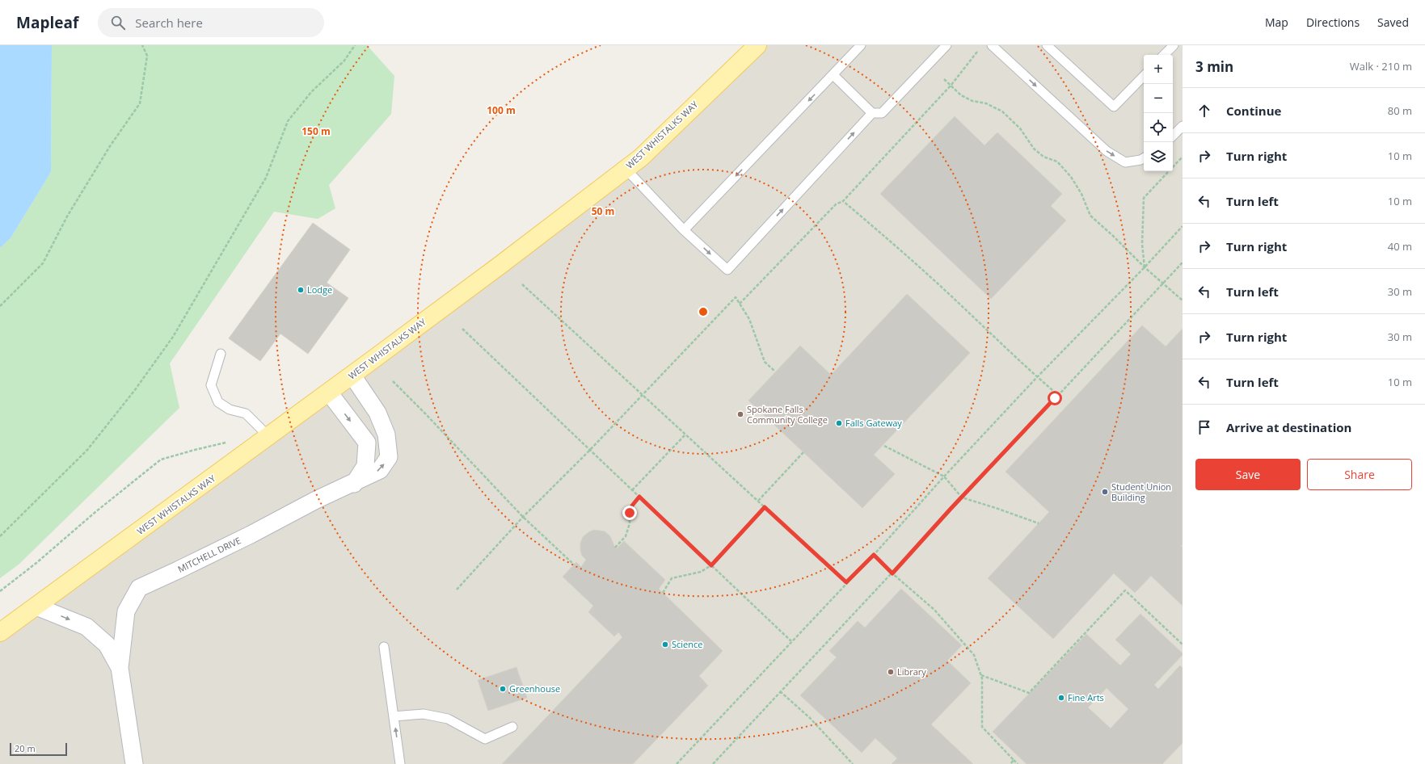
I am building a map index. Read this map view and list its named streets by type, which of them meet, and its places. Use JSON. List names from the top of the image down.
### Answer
{
  "streets": {
    "main road": ["WEST WHISTALKS WAY"],
    "street": ["MITCHELL DRIVE"]
  },
  "crossings": [
    ["WEST WHISTALKS WAY", "MITCHELL DRIVE"]
  ],
  "places": [
    "Lodge",
    "Spokane Falls Community College",
    "Falls Gateway",
    "Student Union Building",
    "Science",
    "Library",
    "Greenhouse",
    "Fine Arts"
  ],
  "scale_bar": "20 m",
  "page": {
    "header": "Mapleaf",
    "search": "Search here",
    "nav": ["Map", "Directions", "Saved"],
    "heading": ["3 min", "Walk · 210 m"],
    "map_buttons": ["+", "−"],
    "list": [
      ["Continue", "80 m"],
      ["Turn right", "10 m"],
      ["Turn left", "10 m"],
      ["Turn right", "40 m"],
      ["Turn left", "30 m"],
      ["Turn right", "30 m"],
      ["Turn left", "10 m"],
      "Arrive at destination"
    ],
    "buttons": ["Save", "Share"],
    "scale": "20 m"
  },
  "rings": ["100 m", "150 m", "50 m"]
}
